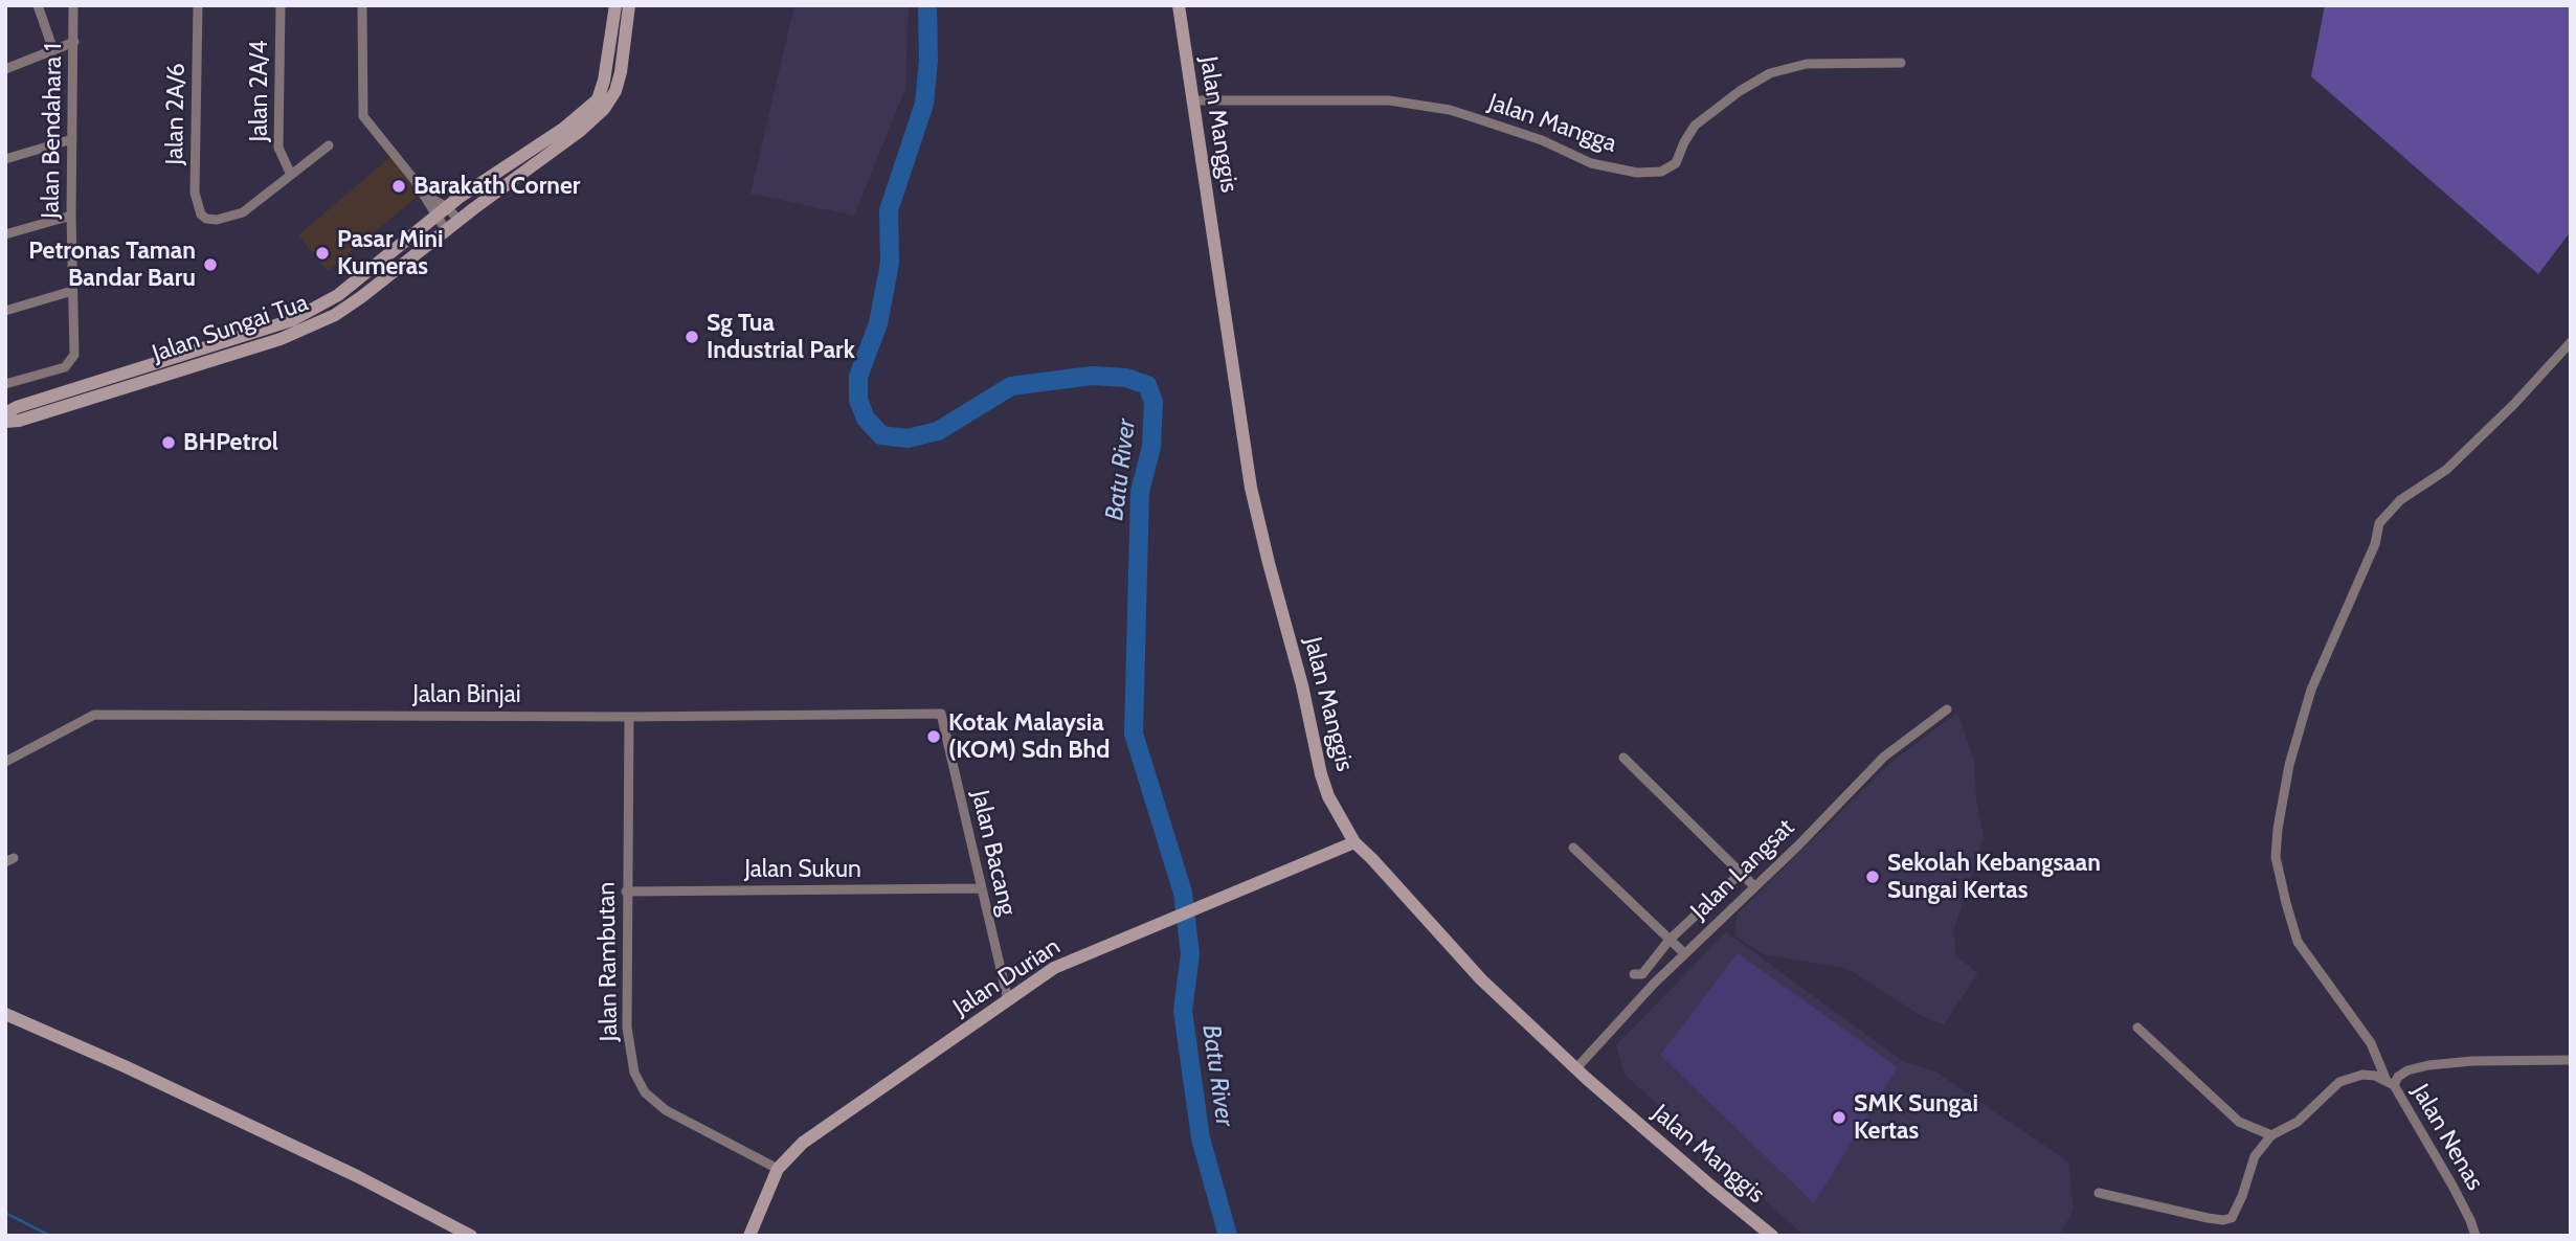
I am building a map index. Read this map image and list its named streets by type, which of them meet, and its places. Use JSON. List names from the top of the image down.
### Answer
{
  "streets": {
    "street": [
      "Jalan 2A/4",
      "Jalan 2A/6",
      "Jalan Mangga",
      "Jalan Manggis",
      "Jalan Bendahara 1",
      "Jalan Sungai Tua",
      "Jalan Binjai",
      "Jalan Bacang",
      "Jalan Sukun",
      "Jalan Langsat",
      "Jalan Rambutan",
      "Jalan Durian",
      "Jalan Nenas"
    ]
  },
  "crossings": [
    ["Jalan 2A/4", "Jalan 2A/6"],
    ["Jalan Mangga", "Jalan Manggis"],
    ["Jalan Manggis", "Jalan Langsat"],
    ["Jalan Manggis", "Jalan Durian"],
    ["Jalan Binjai", "Jalan Bacang"],
    ["Jalan Binjai", "Jalan Rambutan"],
    ["Jalan Bacang", "Jalan Sukun"],
    ["Jalan Bacang", "Jalan Durian"],
    ["Jalan Sukun", "Jalan Rambutan"],
    ["Jalan Rambutan", "Jalan Durian"]
  ],
  "water": ["Batu River"],
  "places": [
    "Barakath Corner",
    "Pasar Mini Kumeras",
    "Petronas Taman Bandar Baru",
    "Sg Tua Industrial Park",
    "BHPetrol",
    "Kotak Malaysia (KOM) Sdn Bhd",
    "Sekolah Kebangsaan Sungai Kertas",
    "SMK Sungai Kertas"
  ]
}
